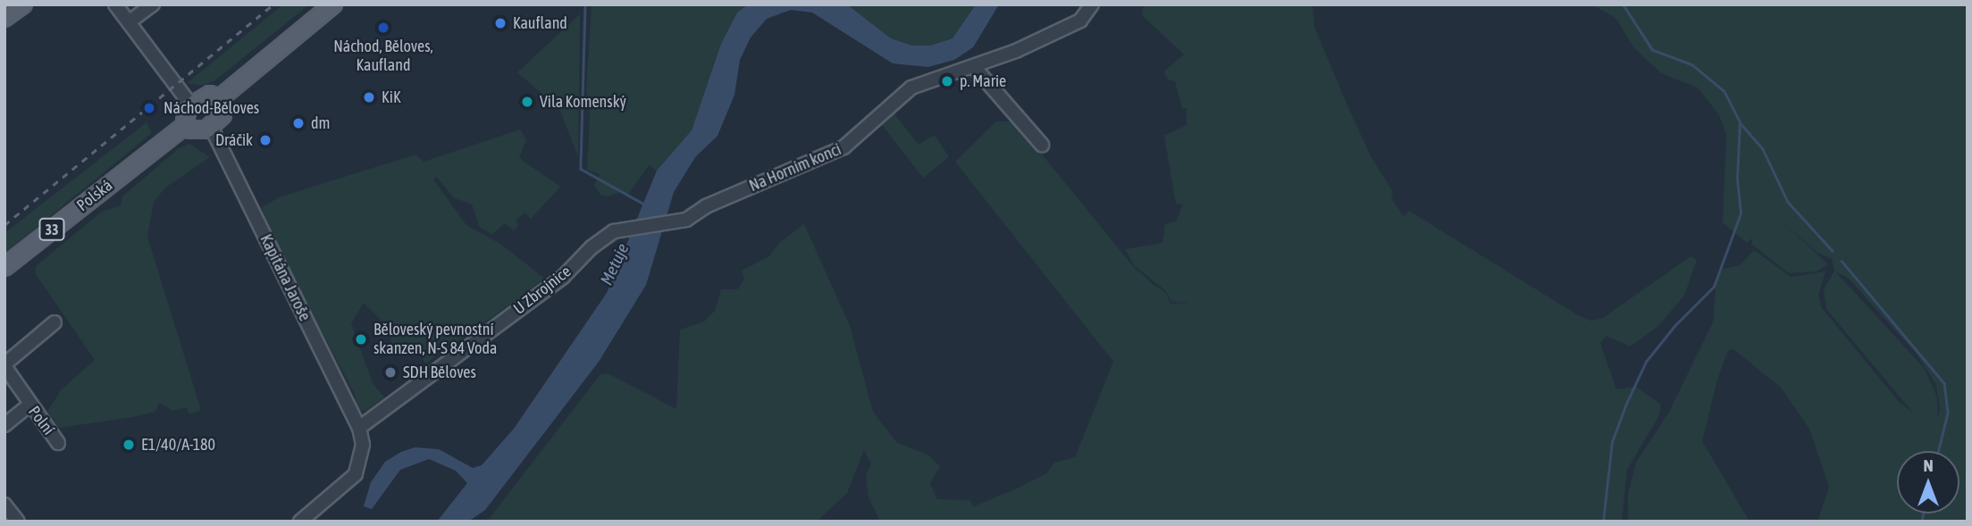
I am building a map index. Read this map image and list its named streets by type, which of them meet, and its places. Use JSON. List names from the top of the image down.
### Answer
{
  "streets": {
    "main road": ["Polská", "33"],
    "street": [
      "Na Horním konci",
      "Kapitána Jaroše",
      "U Zbrojnice",
      "Polní"
    ]
  },
  "crossings": [
    ["Na Horním konci", "U Zbrojnice"],
    ["Polská", "Kapitána Jaroše"],
    ["Kapitána Jaroše", "U Zbrojnice"]
  ],
  "water": ["Metuje"],
  "places": [
    "Kaufland",
    "Náchod, Běloves, Kaufland",
    "p. Marie",
    "KiK",
    "Vila Komenský",
    "Náchod-Běloves",
    "dm",
    "Dráčik",
    "Běloveský pevnostní skanzen, N-S 84 Voda",
    "SDH Běloves",
    "E1/40/A-180"
  ],
  "north": "top"
}
